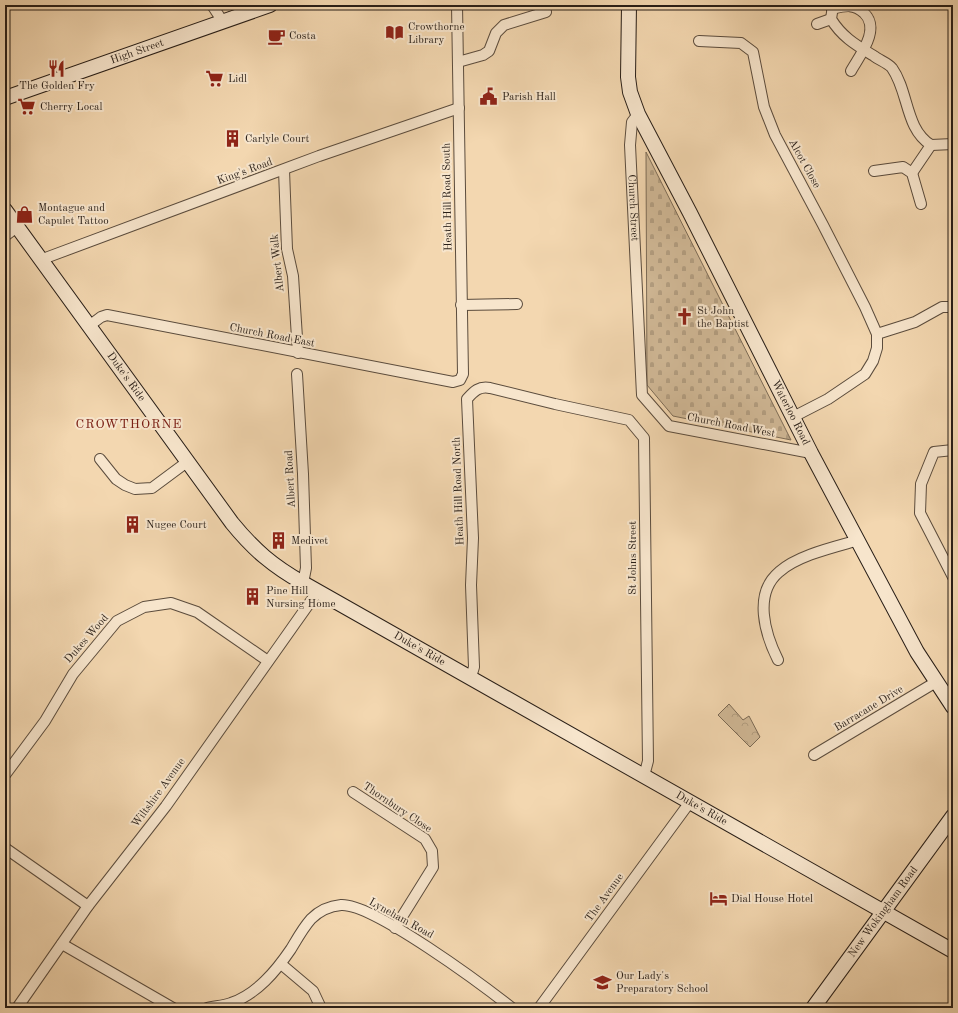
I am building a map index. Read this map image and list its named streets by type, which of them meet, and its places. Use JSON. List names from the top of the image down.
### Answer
{
  "streets": {
    "street": [
      "High Street",
      "Alcot Close",
      "King's Road",
      "Heath Hill Road South",
      "Church Street",
      "Albert Walk",
      "Church Road East",
      "Duke's Ride",
      "Waterloo Road",
      "Church Road West",
      "Albert Road",
      "Heath Hill Road North",
      "St Johns Street",
      "Dukes Wood",
      "Barracane Drive",
      "Wiltshire Avenue",
      "Thornbury Close",
      "The Avenue",
      "New Wokingham Road",
      "Lyneham Road"
    ]
  },
  "crossings": [
    ["Alcot Close", "Waterloo Road"],
    ["King's Road", "Heath Hill Road South"],
    ["King's Road", "Albert Walk"],
    ["King's Road", "Duke's Ride"],
    ["Heath Hill Road South", "Church Road East"],
    ["Church Street", "Waterloo Road"],
    ["Church Street", "Church Road West"],
    ["Albert Walk", "Church Road East"],
    ["Church Road East", "Duke's Ride"],
    ["Duke's Ride", "Albert Road"],
    ["Duke's Ride", "Heath Hill Road North"],
    ["Duke's Ride", "St Johns Street"],
    ["Duke's Ride", "Wiltshire Avenue"],
    ["Duke's Ride", "The Avenue"],
    ["Duke's Ride", "New Wokingham Road"],
    ["Waterloo Road", "Church Road West"],
    ["Waterloo Road", "Barracane Drive"],
    ["Heath Hill Road North", "St Johns Street"],
    ["Dukes Wood", "Wiltshire Avenue"],
    ["Thornbury Close", "Lyneham Road"]
  ],
  "districts": ["CROWTHORNE"],
  "places": {
    "library": ["Crowthorne Library"],
    "cafe": ["Costa"],
    "restaurant": ["The Golden Fry"],
    "supermarket": ["Lidl", "Cherry Local"],
    "public building": ["Parish Hall"],
    "building": [
      "Carlyle Court",
      "Nugee Court",
      "Medivet",
      "Pine Hill Nursing Home"
    ],
    "shop": ["Montague and Capulet Tattoo"],
    "church": ["St John the Baptist"],
    "hotel": ["Dial House Hotel"],
    "school or university": ["Our Lady's Preparatory School"]
  }
}
